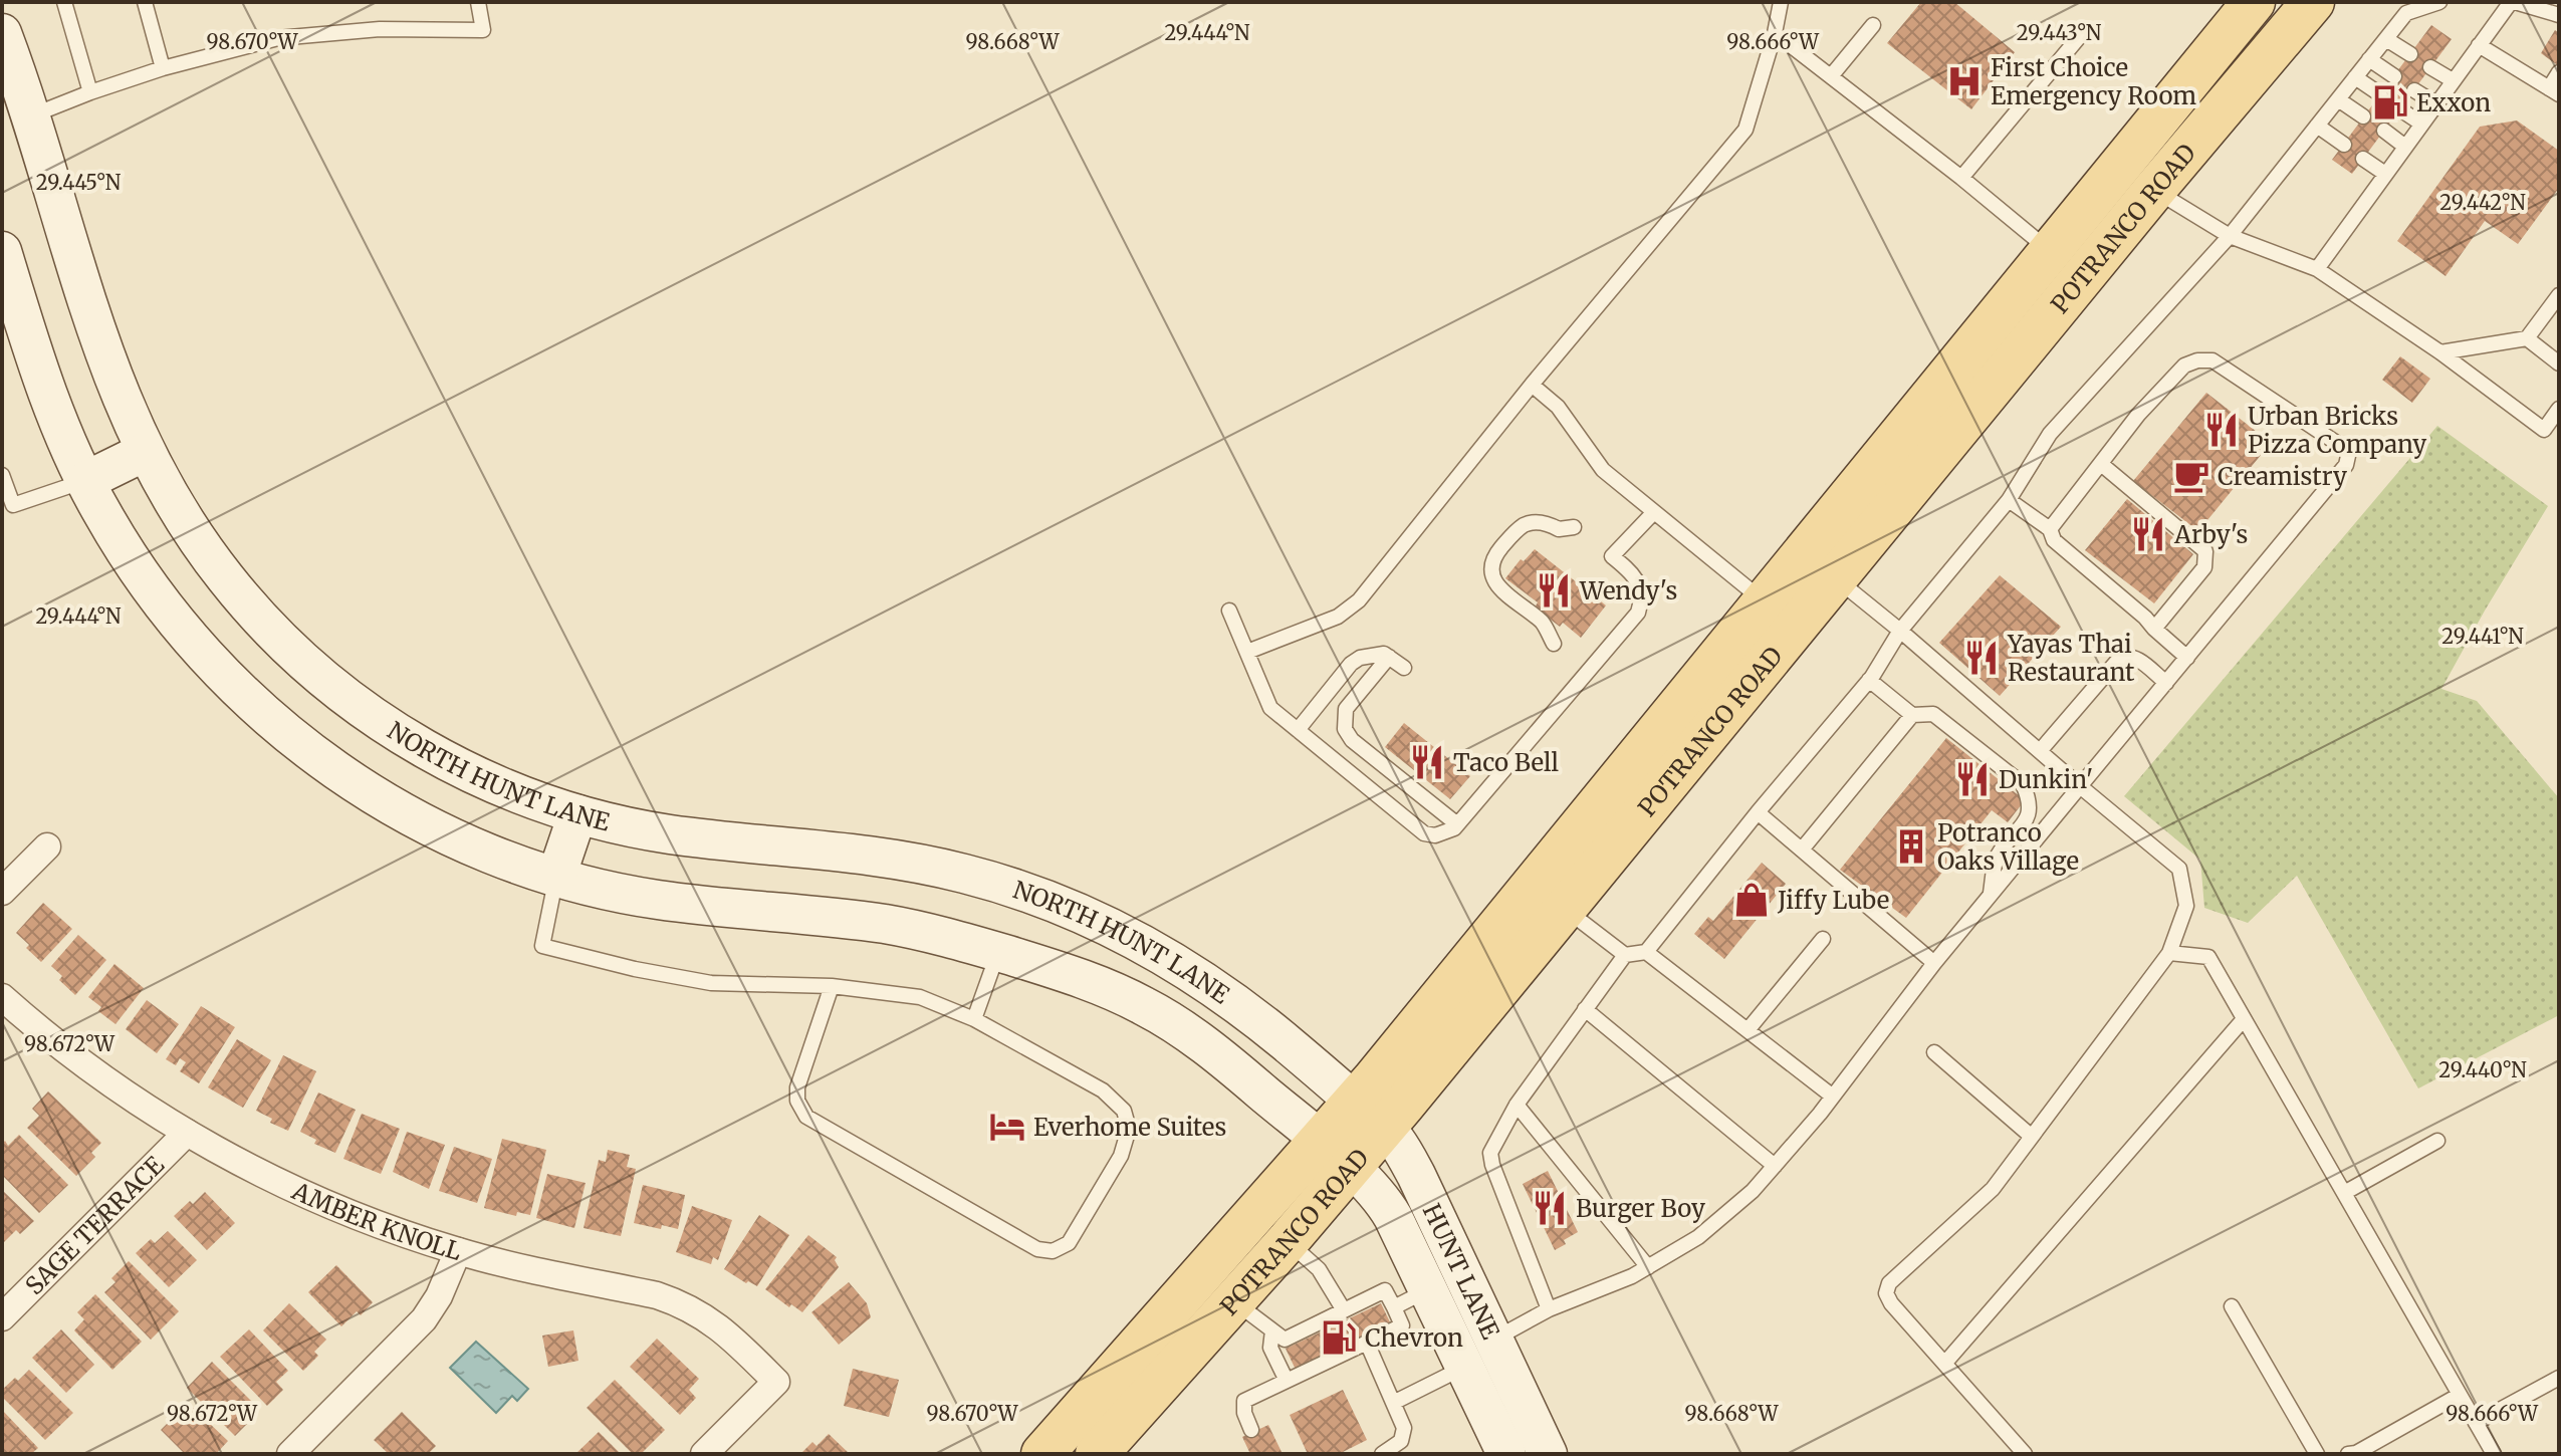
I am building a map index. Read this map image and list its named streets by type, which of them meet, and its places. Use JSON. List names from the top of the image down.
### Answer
{
  "streets": {
    "main road": ["POTRANCO ROAD", "NORTH HUNT LANE", "HUNT LANE"],
    "street": ["AMBER KNOLL", "SAGE TERRACE"]
  },
  "crossings": [
    ["POTRANCO ROAD", "NORTH HUNT LANE"],
    ["POTRANCO ROAD", "HUNT LANE"],
    ["NORTH HUNT LANE", "HUNT LANE"],
    ["AMBER KNOLL", "SAGE TERRACE"]
  ],
  "places": {
    "hospital": ["First Choice Emergency Room"],
    "fuel station": ["Exxon", "Chevron"],
    "restaurant": [
      "Urban Bricks Pizza Company",
      "Arby's",
      "Wendy's",
      "Yayas Thai Restaurant",
      "Taco Bell",
      "Dunkin'",
      "Burger Boy"
    ],
    "cafe": ["Creamistry"],
    "building": ["Potranco Oaks Village"],
    "shop": ["Jiffy Lube"],
    "hotel": ["Everhome Suites"]
  },
  "coordinates": [
    "29.444°N",
    "29.443°N",
    "98.670°W",
    "98.668°W",
    "98.666°W",
    "29.445°N",
    "29.442°N",
    "29.441°N",
    "98.672°W",
    "29.440°N"
  ]
}
